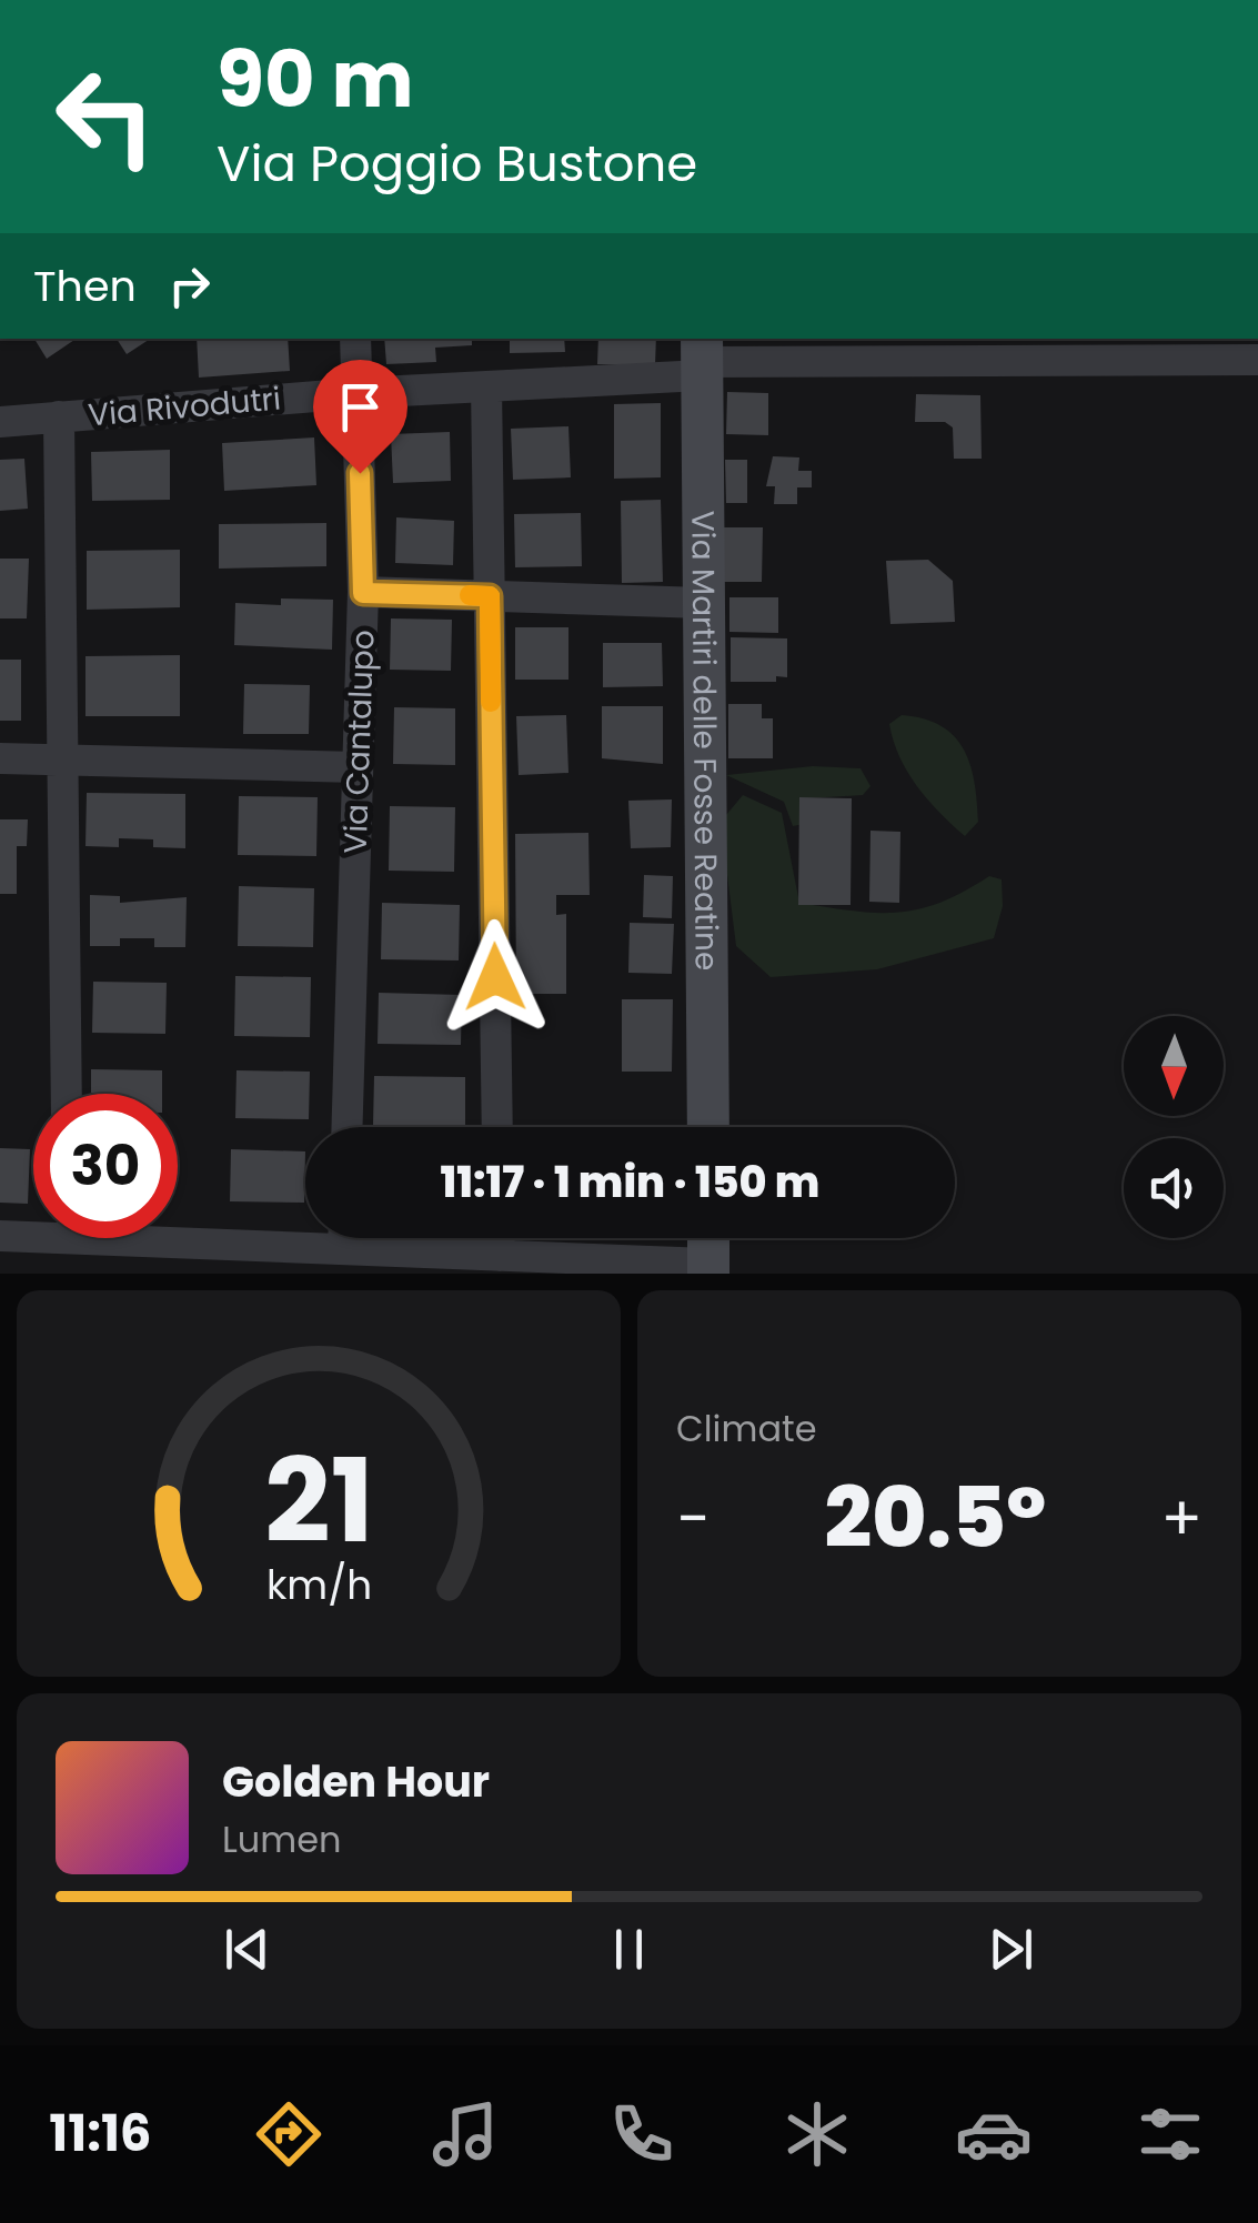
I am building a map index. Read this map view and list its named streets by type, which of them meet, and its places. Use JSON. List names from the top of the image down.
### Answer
{
  "streets": {
    "main road": ["Via Martiri delle Fosse Reatine"],
    "street": ["Via Rivodutri", "Via Cantalupo"]
  },
  "crossings": [
    ["Via Rivodutri", "Via Martiri delle Fosse Reatine"],
    ["Via Rivodutri", "Via Cantalupo"]
  ],
  "north": "bottom",
  "page": {
    "turn": ["90 m", "Via Poggio Bustone"],
    "then": "Then",
    "limit": "30",
    "trip": "11:17 · 1 min · 150 m",
    "tile": "Climate",
    "heat": ["−", "20.5°", "+"],
    "song": ["Golden Hour", "Lumen"],
    "tabs": "11:16",
    "gauge": ["21", "km/h"]
  }
}
